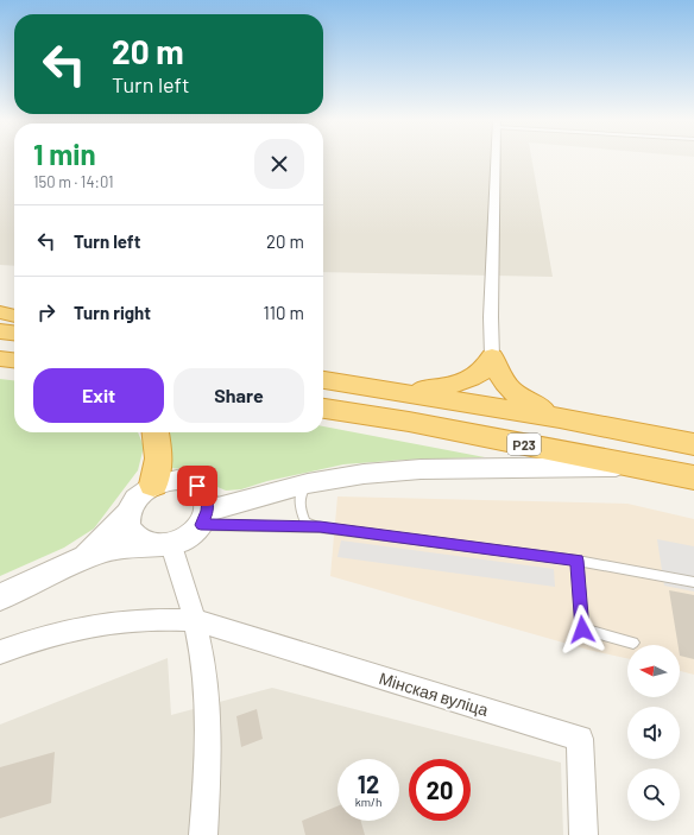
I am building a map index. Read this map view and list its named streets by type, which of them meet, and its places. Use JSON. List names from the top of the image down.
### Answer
{
  "streets": {
    "highway": ["Р23"],
    "street": ["Мінская вуліца"]
  },
  "north": "left",
  "page": {
    "turn": ["20 m", "Turn left"],
    "heading": ["1 min", "150 m · 14:01"],
    "list": [
      {
        "name": "Turn left",
        "value": "20 m"
      },
      {
        "name": "Turn right",
        "value": "110 m"
      }
    ],
    "buttons": ["Exit", "Share"],
    "speed": "12 km/h",
    "limit": "20"
  }
}
